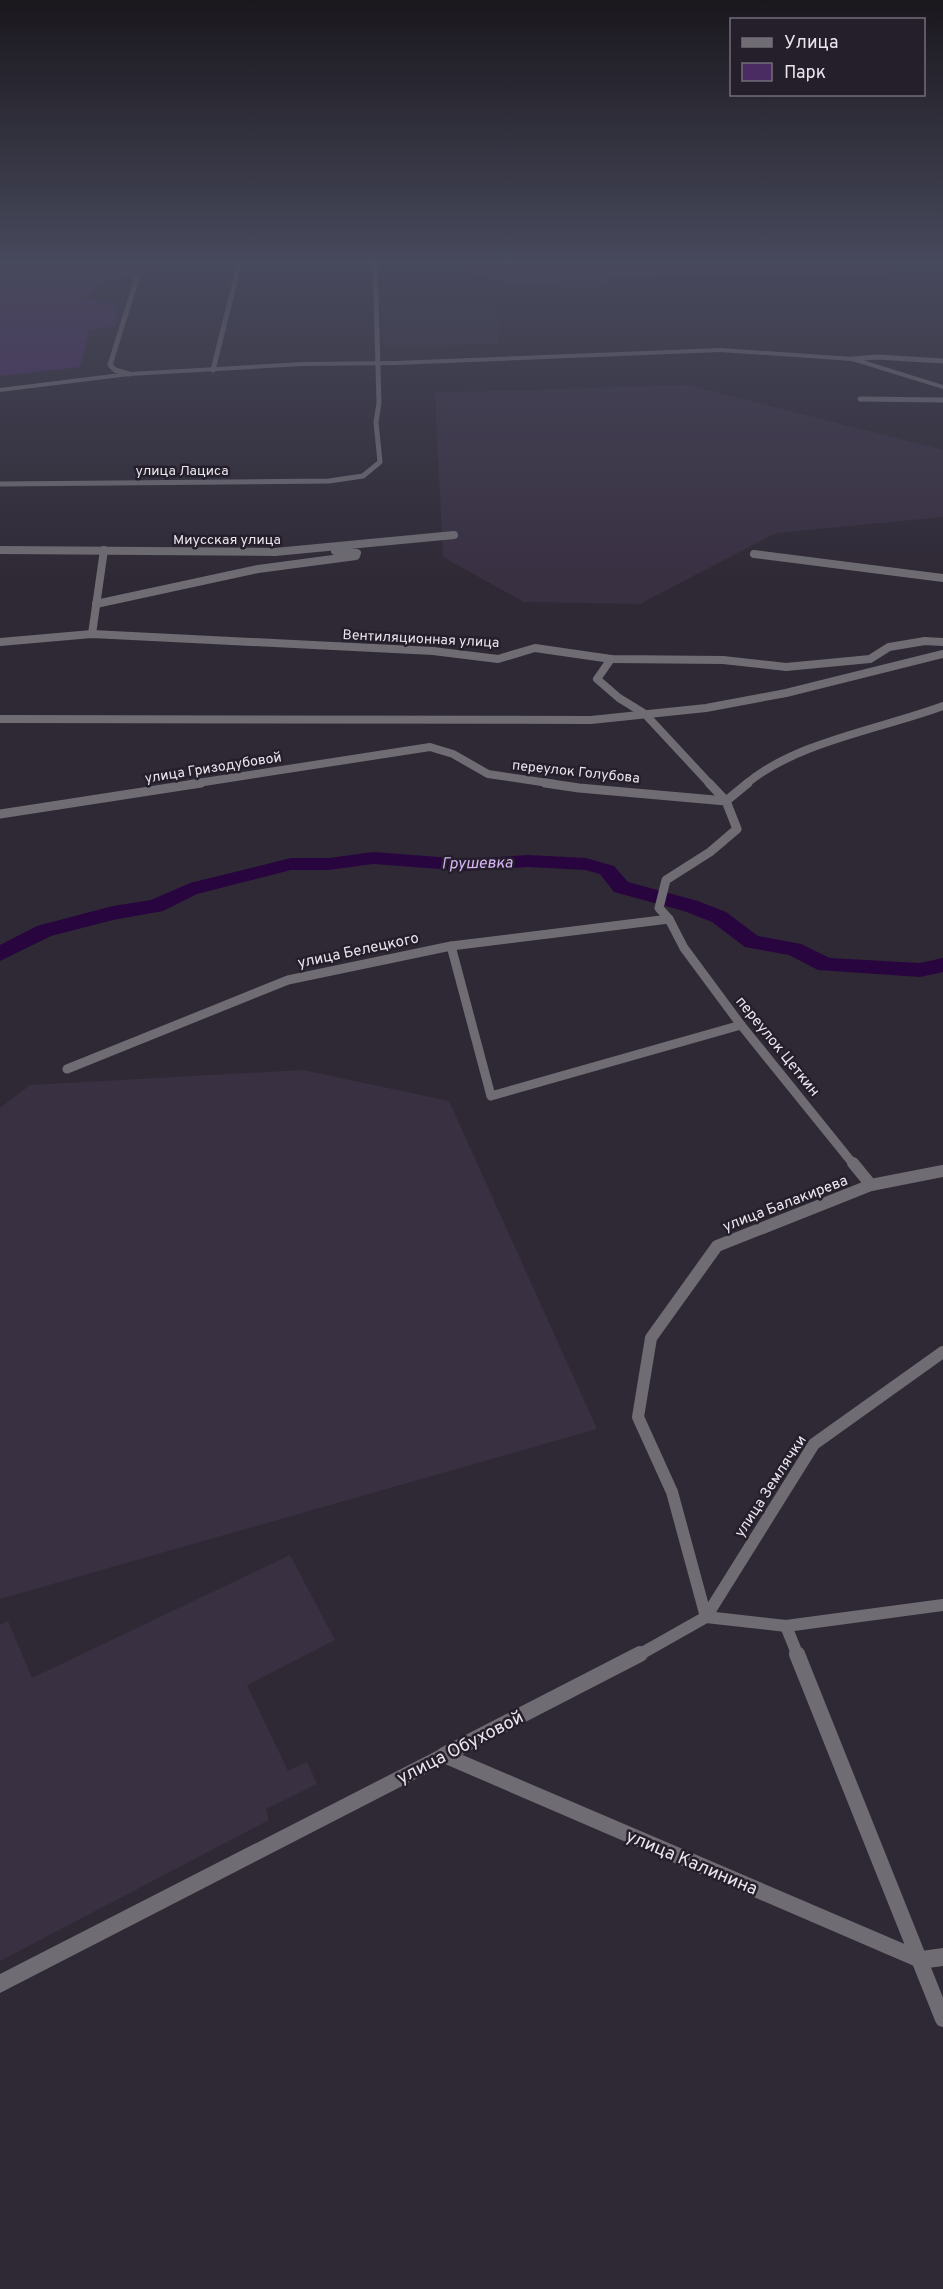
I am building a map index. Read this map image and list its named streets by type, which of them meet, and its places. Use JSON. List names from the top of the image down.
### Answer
{
  "streets": {
    "street": [
      "улица Лациса",
      "Миусская улица",
      "Вентиляционная улица",
      "улица Гризодубовой",
      "переулок Голубова",
      "улица Белецкого",
      "переулок Цеткин",
      "улица Балакирева",
      "улица Землячки",
      "улица Обуховой",
      "улица Калинина"
    ]
  },
  "crossings": [
    ["улица Гризодубовой", "переулок Голубова"],
    ["переулок Голубова", "переулок Цеткин"],
    ["улица Белецкого", "переулок Цеткин"],
    ["переулок Цеткин", "улица Балакирева"],
    ["улица Балакирева", "улица Землячки"],
    ["улица Балакирева", "улица Обуховой"],
    ["улица Землячки", "улица Обуховой"],
    ["улица Обуховой", "улица Калинина"]
  ],
  "water": ["Грушевка"],
  "legend": ["Улица", "Парк"]
}
